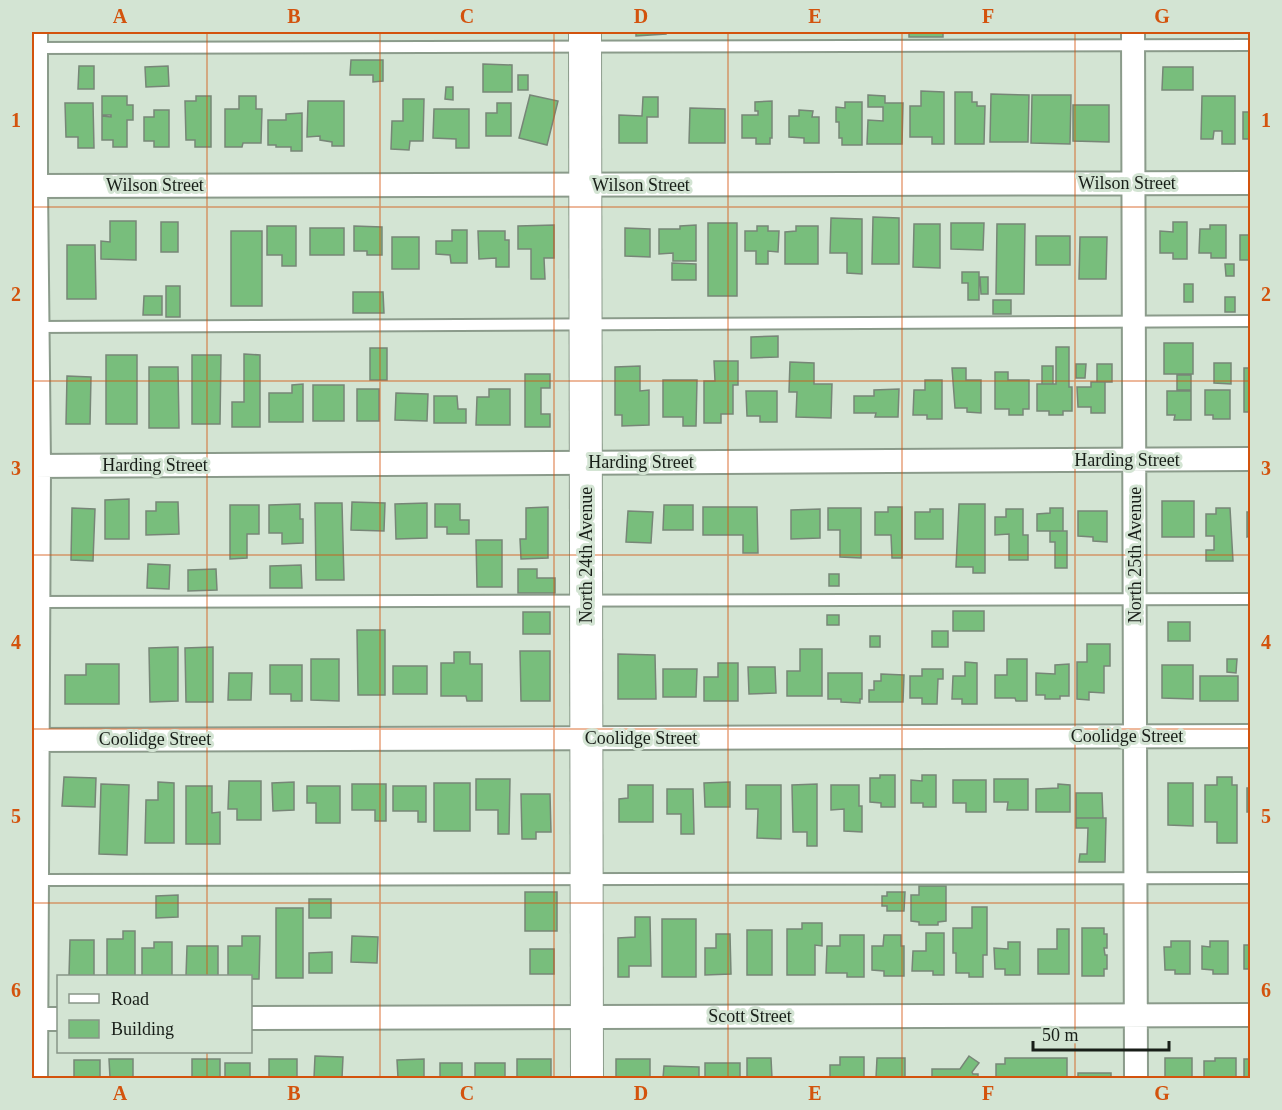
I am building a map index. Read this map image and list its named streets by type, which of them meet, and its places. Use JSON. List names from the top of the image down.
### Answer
{
  "streets": {
    "street": [
      "Wilson Street",
      "Harding Street",
      "North 24th Avenue",
      "North 25th Avenue",
      "Coolidge Street",
      "Scott Street"
    ]
  },
  "crossings": [
    ["Wilson Street", "North 24th Avenue"],
    ["Wilson Street", "North 25th Avenue"],
    ["Harding Street", "North 24th Avenue"],
    ["Harding Street", "North 25th Avenue"],
    ["North 24th Avenue", "Coolidge Street"],
    ["North 24th Avenue", "Scott Street"],
    ["North 25th Avenue", "Coolidge Street"],
    ["North 25th Avenue", "Scott Street"]
  ],
  "legend": ["Road", "Building"],
  "scale_bar": "50 m",
  "grid": {
    "columns": [
      "A",
      "B",
      "C",
      "D",
      "E",
      "F",
      "G"
    ],
    "rows": [
      "1",
      "2",
      "3",
      "4",
      "5",
      "6"
    ]
  }
}
